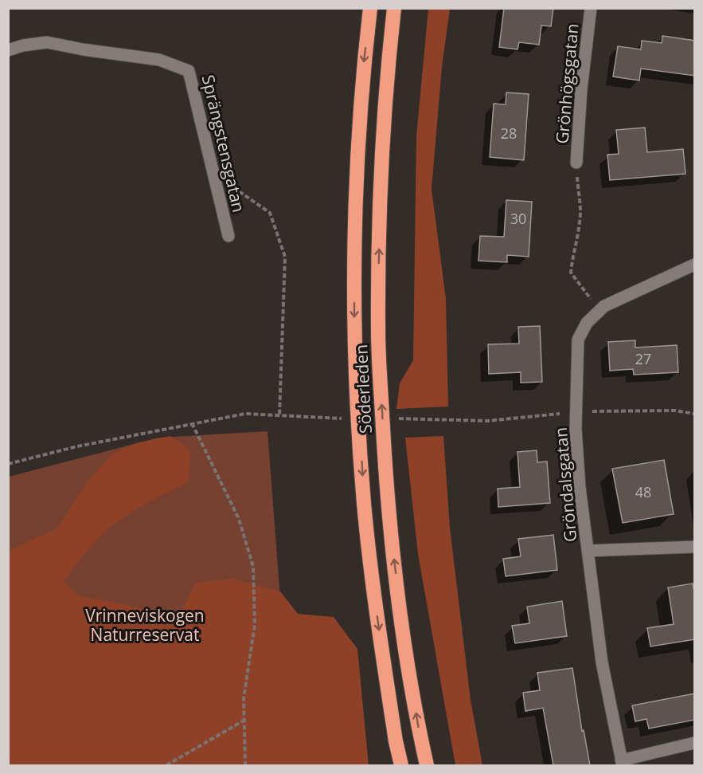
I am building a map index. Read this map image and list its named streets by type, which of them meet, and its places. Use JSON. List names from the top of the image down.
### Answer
{
  "streets": {
    "highway": ["Söderleden"],
    "street": ["Grönhögsgatan", "Sprängstensgatan", "Gröndalsgatan"]
  },
  "parks": ["Vrinneviskogen Naturreservat"],
  "house_numbers": [
    "28",
    "30",
    "27",
    "48"
  ]
}
